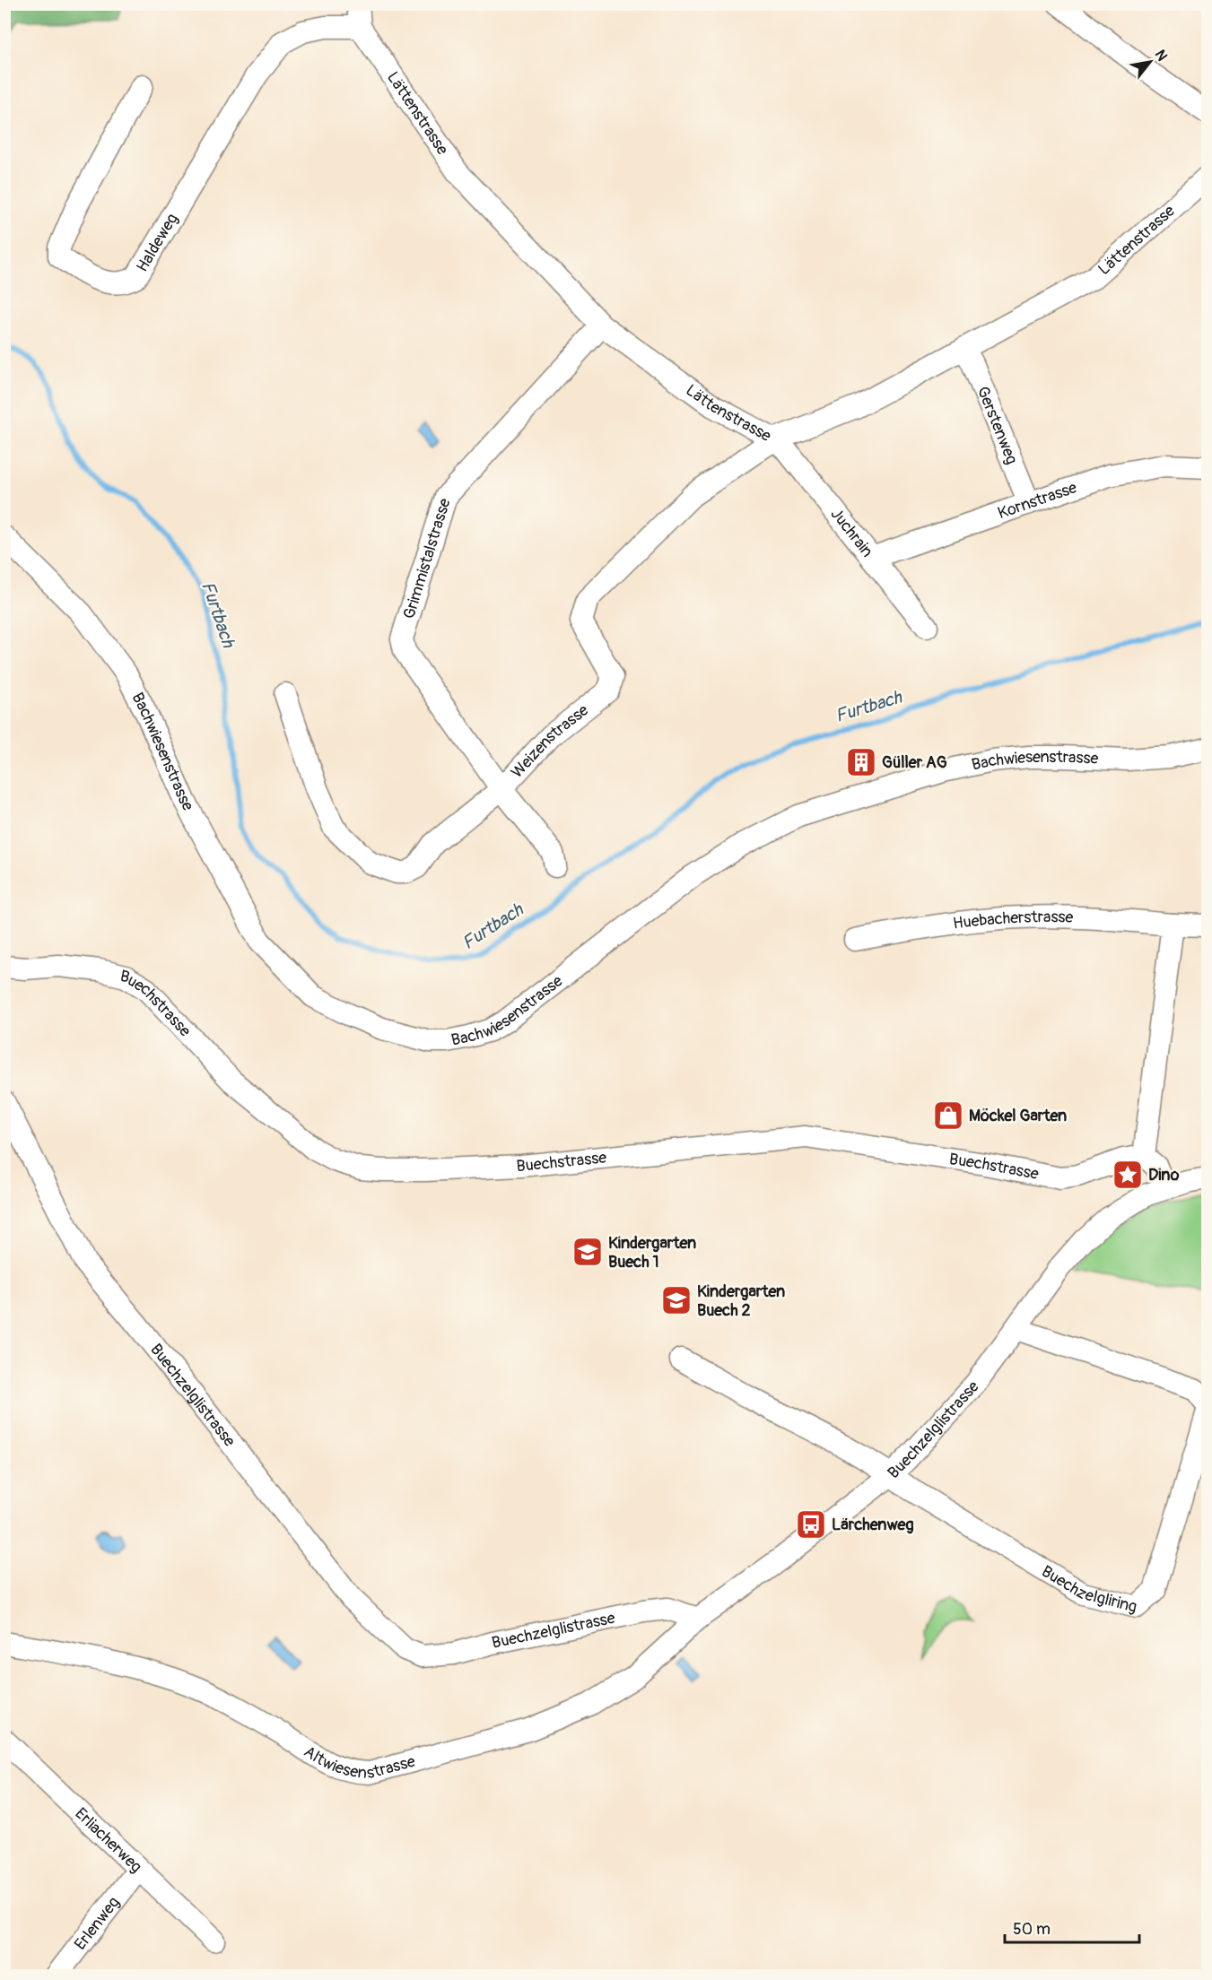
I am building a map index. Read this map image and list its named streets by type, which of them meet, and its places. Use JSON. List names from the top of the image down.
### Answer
{
  "streets": {
    "street": [
      "Lättenstrasse",
      "Haldeweg",
      "Gerstenweg",
      "Kornstrasse",
      "Juchrain",
      "Grimmistalstrasse",
      "Weizenstrasse",
      "Bachwiesenstrasse",
      "Huebacherstrasse",
      "Buechstrasse",
      "Buechzelglistrasse",
      "Buechzelgliring",
      "Altwiesenstrasse",
      "Erliacherweg",
      "Erlenweg"
    ]
  },
  "crossings": [
    ["Lättenstrasse", "Haldeweg"],
    ["Lättenstrasse", "Gerstenweg"],
    ["Lättenstrasse", "Juchrain"],
    ["Lättenstrasse", "Grimmistalstrasse"],
    ["Lättenstrasse", "Weizenstrasse"],
    ["Gerstenweg", "Kornstrasse"],
    ["Kornstrasse", "Juchrain"],
    ["Juchrain", "Weizenstrasse"],
    ["Grimmistalstrasse", "Weizenstrasse"],
    ["Buechzelglistrasse", "Buechzelgliring"],
    ["Buechzelglistrasse", "Altwiesenstrasse"],
    ["Erliacherweg", "Erlenweg"]
  ],
  "water": ["Furtbach"],
  "places": {
    "building": ["Güller AG"],
    "shop": ["Möckel Garten"],
    "place": ["Dino"],
    "school or university": ["Kindergarten Buech 1", "Kindergarten Buech 2"],
    "bus stop": ["Lärchenweg"]
  },
  "scale_bar": "50 m",
  "north": "top right"
}
